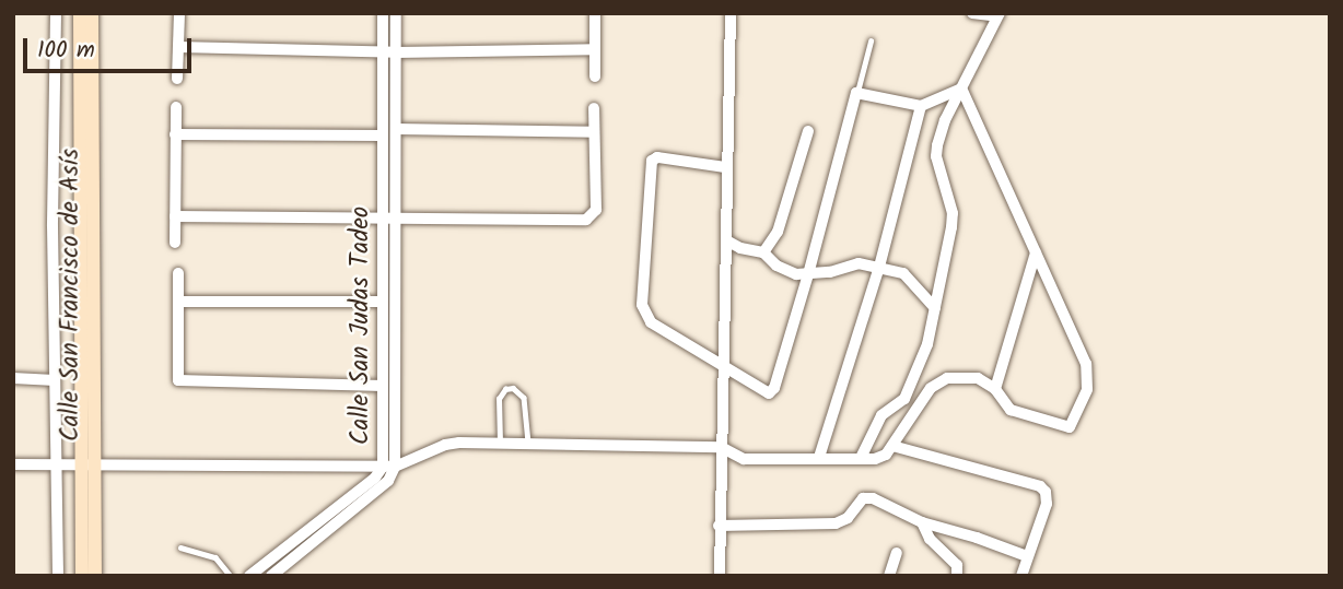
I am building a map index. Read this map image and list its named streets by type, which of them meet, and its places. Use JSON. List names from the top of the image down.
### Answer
{
  "streets": {
    "main road": ["Calle San Francisco de Asís"],
    "street": ["Calle San Judas Tadeo"]
  },
  "scale_bar": "100 m"
}
